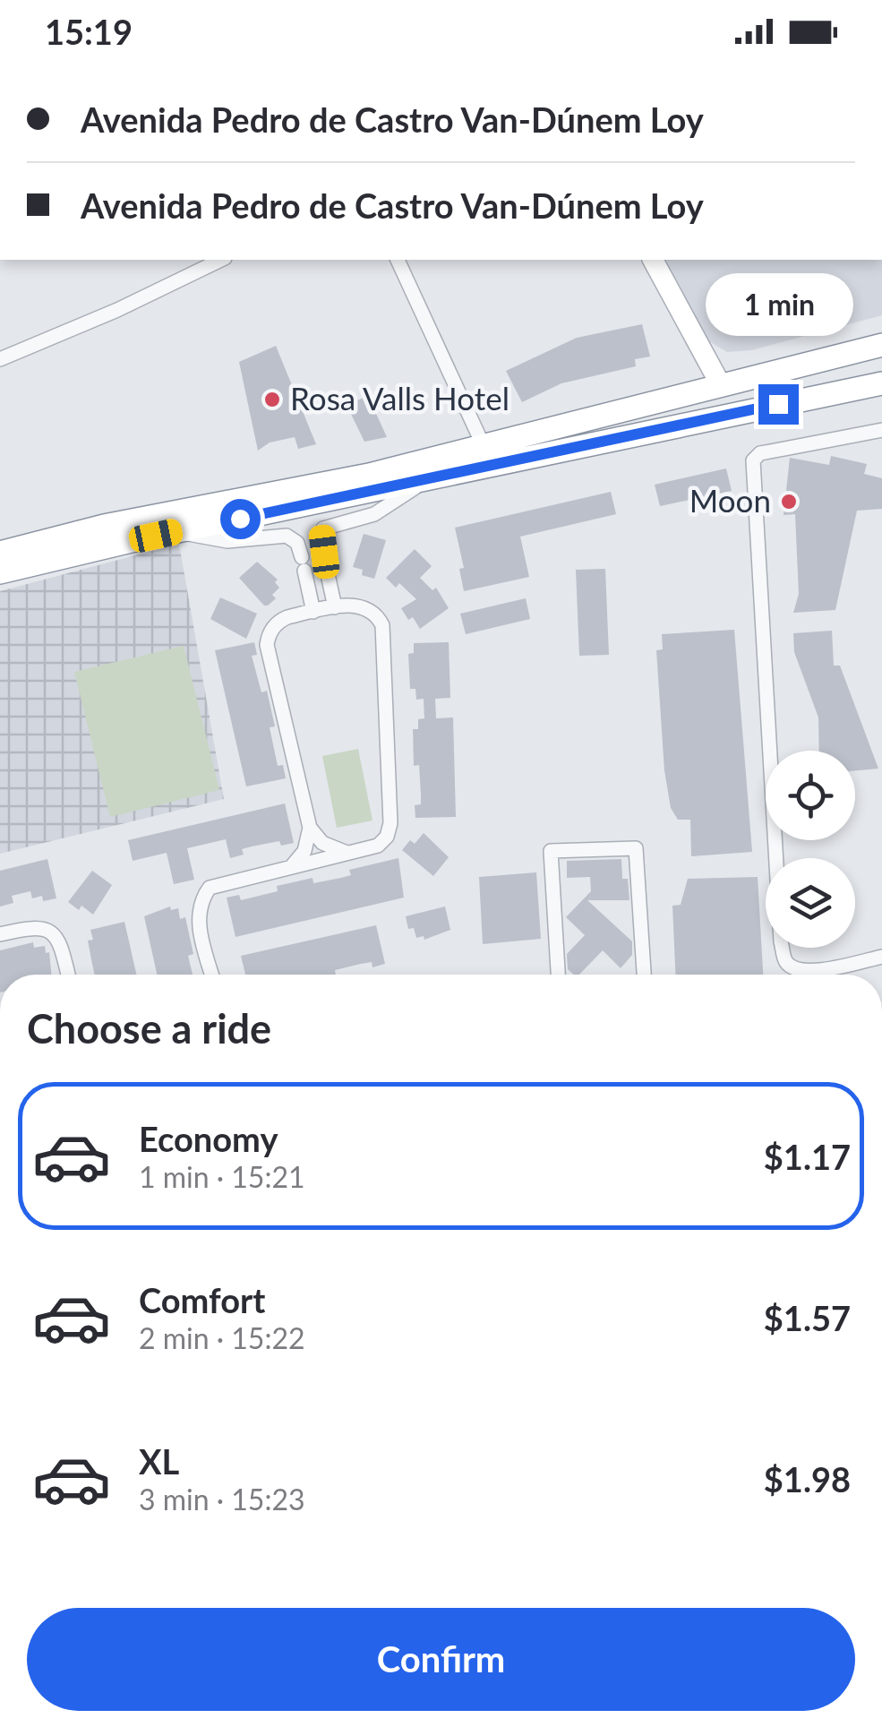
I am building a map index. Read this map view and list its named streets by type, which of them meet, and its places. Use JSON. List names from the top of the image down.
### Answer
{
  "places": ["Rosa Valls Hotel", "Moon"],
  "page": {
    "status": "15:19",
    "banner": ["Avenida Pedro de Castro Van-Dúnem Loy", "Avenida Pedro de Castro Van-Dúnem Loy"],
    "bubble": "1 min",
    "heading": "Choose a ride",
    "list": [
      {
        "name": "Economy",
        "note": "1 min · 15:21",
        "value": "$1.17"
      },
      {
        "name": "Comfort",
        "note": "2 min · 15:22",
        "value": "$1.57"
      },
      {
        "name": "XL",
        "note": "3 min · 15:23",
        "value": "$1.98"
      }
    ],
    "buttons": "Confirm"
  }
}
